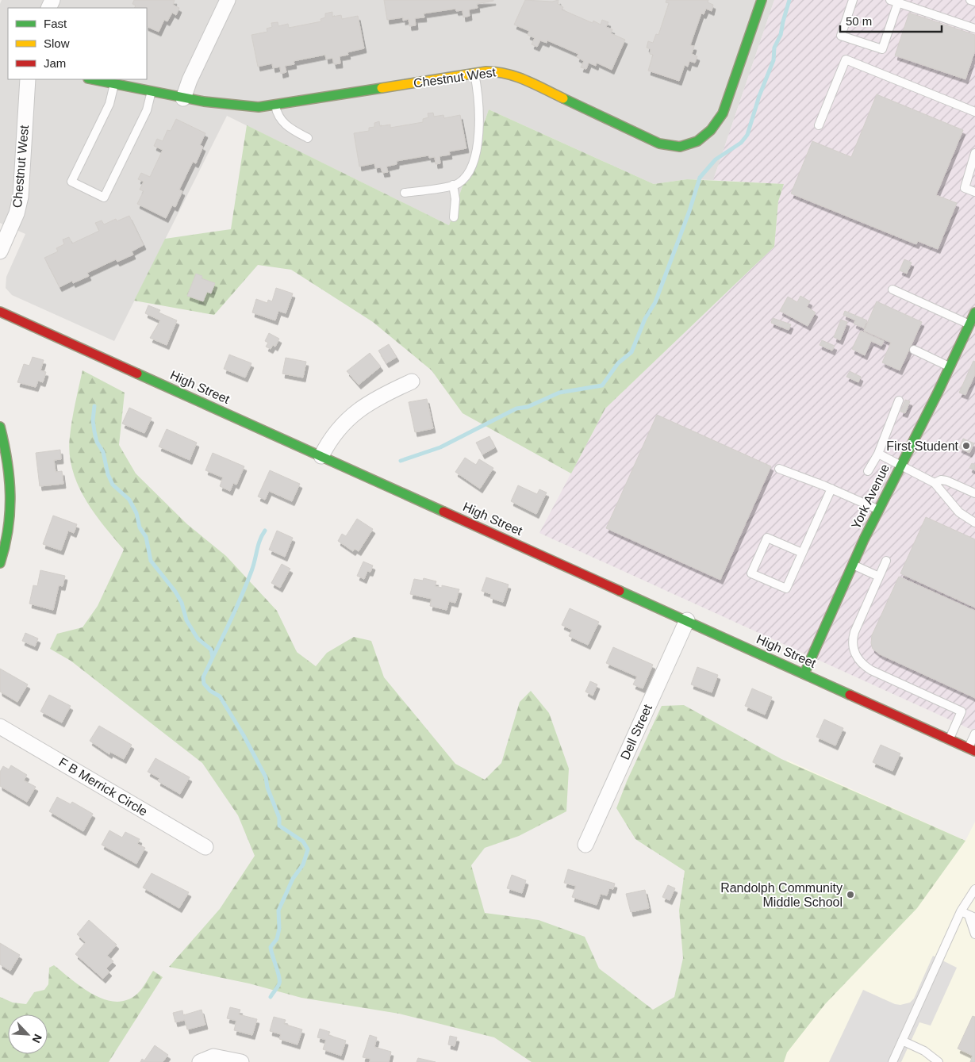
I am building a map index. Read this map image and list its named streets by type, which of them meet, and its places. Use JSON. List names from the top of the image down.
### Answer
{
  "streets": {
    "main road": ["Chestnut West", "High Street", "York Avenue"],
    "street": ["Dell Street", "F B Merrick Circle"]
  },
  "crossings": [
    ["High Street", "York Avenue"],
    ["High Street", "Dell Street"]
  ],
  "places": ["First Student", "Randolph Community Middle School"],
  "legend": ["Fast", "Slow", "Jam"],
  "scale_bar": "50 m",
  "north": "bottom right"
}
